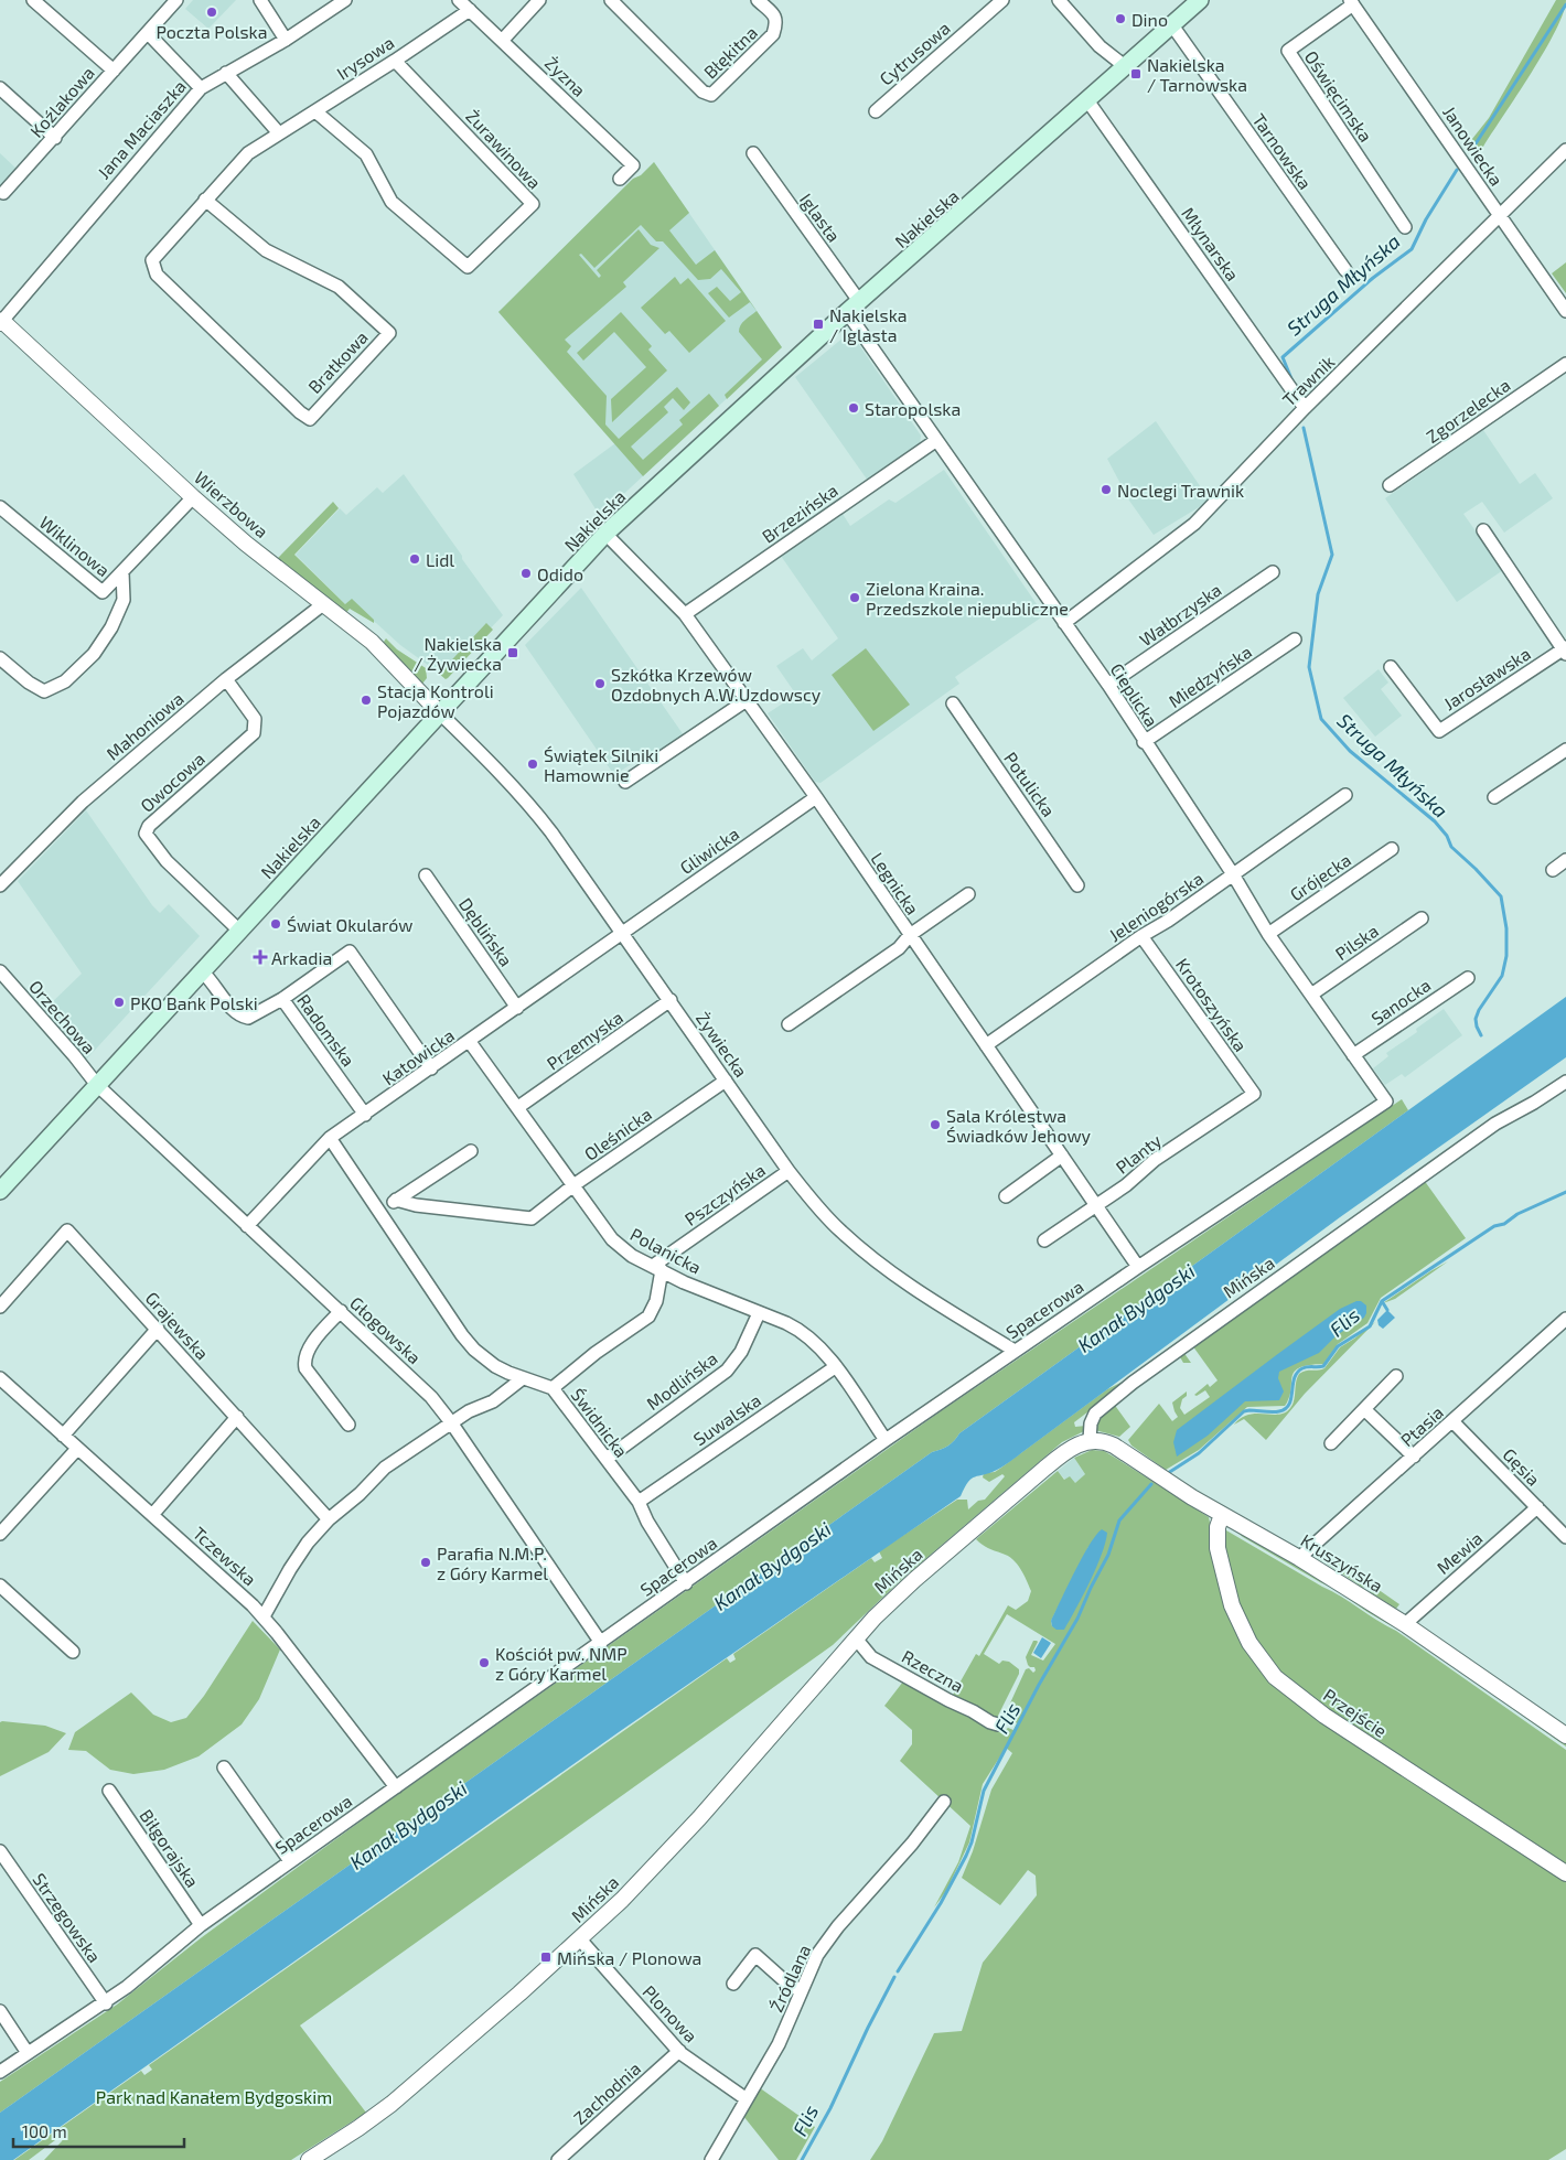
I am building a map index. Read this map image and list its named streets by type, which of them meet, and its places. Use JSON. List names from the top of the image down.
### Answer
{
  "streets": {
    "main road": ["Nakielska"],
    "street": [
      "Błękitna",
      "Cytrusowa",
      "Irysowa",
      "Żyzna",
      "Oświęcimska",
      "Koźlakowa",
      "Jana Maciaszka",
      "Janowiecka",
      "Żurawinowa",
      "Tarnowska",
      "Iglasta",
      "Młynarska",
      "Bratkowa",
      "Trawnik",
      "Zgorzelecka",
      "Wierzbowa",
      "Brzezińska",
      "Wiklinowa",
      "Wałbrzyska",
      "Miedzyńska",
      "Jarosławska",
      "Cieplicka",
      "Mahoniowa",
      "Owocowa",
      "Potulicka",
      "Gliwicka",
      "Grójecka",
      "Legnicka",
      "Jeleniogórska",
      "Dęblińska",
      "Pilska",
      "Sanocka",
      "Krotoszyńska",
      "Orzechowa",
      "Radomska",
      "Przemyska",
      "Żywiecka",
      "Katowicka",
      "Oleśnicka",
      "Planty",
      "Pszczyńska",
      "Polanicka",
      "Mińska",
      "Spacerowa",
      "Grajewska",
      "Głogowska",
      "Modlińska",
      "Suwalska",
      "Świdnicka",
      "Ptasia",
      "Gęsia",
      "Mewia",
      "Tczewska",
      "Kruszyńska",
      "Rzeczna",
      "Przejście",
      "Biłgorajska",
      "Strzegowska",
      "Źródlana",
      "Plonowa",
      "Zachodnia"
    ]
  },
  "crossings": [
    ["Irysowa", "Żyzna"],
    ["Irysowa", "Żurawinowa"],
    ["Irysowa", "Bratkowa"],
    ["Oświęcimska", "Janowiecka"],
    ["Jana Maciaszka", "Wierzbowa"],
    ["Janowiecka", "Trawnik"],
    ["Tarnowska", "Nakielska"],
    ["Iglasta", "Nakielska"],
    ["Iglasta", "Cieplicka"],
    ["Nakielska", "Młynarska"],
    ["Nakielska", "Wierzbowa"],
    ["Nakielska", "Cieplicka"],
    ["Nakielska", "Owocowa"],
    ["Nakielska", "Legnicka"],
    ["Nakielska", "Orzechowa"],
    ["Nakielska", "Radomska"],
    ["Nakielska", "Żywiecka"],
    ["Nakielska", "Głogowska"],
    ["Młynarska", "Trawnik"],
    ["Trawnik", "Cieplicka"],
    ["Wierzbowa", "Wiklinowa"],
    ["Wierzbowa", "Mahoniowa"],
    ["Wierzbowa", "Żywiecka"],
    ["Brzezińska", "Cieplicka"],
    ["Brzezińska", "Legnicka"],
    ["Wałbrzyska", "Cieplicka"],
    ["Miedzyńska", "Cieplicka"],
    ["Cieplicka", "Grójecka"],
    ["Cieplicka", "Jeleniogórska"],
    ["Cieplicka", "Pilska"],
    ["Cieplicka", "Sanocka"],
    ["Cieplicka", "Spacerowa"],
    ["Mahoniowa", "Owocowa"],
    ["Gliwicka", "Legnicka"],
    ["Gliwicka", "Żywiecka"],
    ["Gliwicka", "Katowicka"],
    ["Legnicka", "Jeleniogórska"],
    ["Legnicka", "Planty"],
    ["Legnicka", "Spacerowa"],
    ["Jeleniogórska", "Krotoszyńska"],
    ["Dęblińska", "Katowicka"],
    ["Krotoszyńska", "Planty"],
    ["Orzechowa", "Głogowska"],
    ["Radomska", "Katowicka"],
    ["Przemyska", "Żywiecka"],
    ["Przemyska", "Polanicka"],
    ["Żywiecka", "Katowicka"],
    ["Żywiecka", "Oleśnicka"],
    ["Żywiecka", "Pszczyńska"],
    ["Żywiecka", "Spacerowa"],
    ["Katowicka", "Polanicka"],
    ["Katowicka", "Głogowska"],
    ["Katowicka", "Świdnicka"],
    ["Oleśnicka", "Polanicka"],
    ["Pszczyńska", "Polanicka"],
    ["Polanicka", "Spacerowa"],
    ["Polanicka", "Modlińska"],
    ["Polanicka", "Suwalska"],
    ["Mińska", "Kruszyńska"],
    ["Mińska", "Rzeczna"],
    ["Mińska", "Plonowa"],
    ["Spacerowa", "Głogowska"],
    ["Spacerowa", "Świdnicka"],
    ["Spacerowa", "Tczewska"],
    ["Spacerowa", "Biłgorajska"],
    ["Spacerowa", "Strzegowska"],
    ["Modlińska", "Świdnicka"],
    ["Suwalska", "Świdnicka"],
    ["Ptasia", "Gęsia"],
    ["Ptasia", "Kruszyńska"],
    ["Gęsia", "Mewia"],
    ["Mewia", "Kruszyńska"],
    ["Kruszyńska", "Przejście"],
    ["Źródlana", "Plonowa"],
    ["Plonowa", "Zachodnia"]
  ],
  "water": ["Struga Młyńska", "Kanał Bydgoski", "Flis"],
  "parks": ["Park nad Kanałem Bydgoskim"],
  "places": {
    "other": [
      "Poczta Polska",
      "Dino",
      "Staropolska",
      "Noclegi Trawnik",
      "Lidl",
      "Odido",
      "Zielona Kraina. Przedszkole niepubliczne",
      "Szkółka Krzewów Ozdobnych A.W.Uzdowscy",
      "Stacja Kontroli Pojazdów",
      "Świątek Silniki Hamownie",
      "Świat Okularów",
      "PKO Bank Polski",
      "Sala Królestwa Świadków Jehowy",
      "Parafia N.M.P. z Góry Karmel",
      "Kościół pw. NMP z Góry Karmel"
    ],
    "transit": [
      "Nakielska / Tarnowska",
      "Nakielska / Iglasta",
      "Nakielska / Żywiecka",
      "Mińska / Plonowa"
    ],
    "health": ["Arkadia"]
  },
  "scale_bar": "100 m"
}
